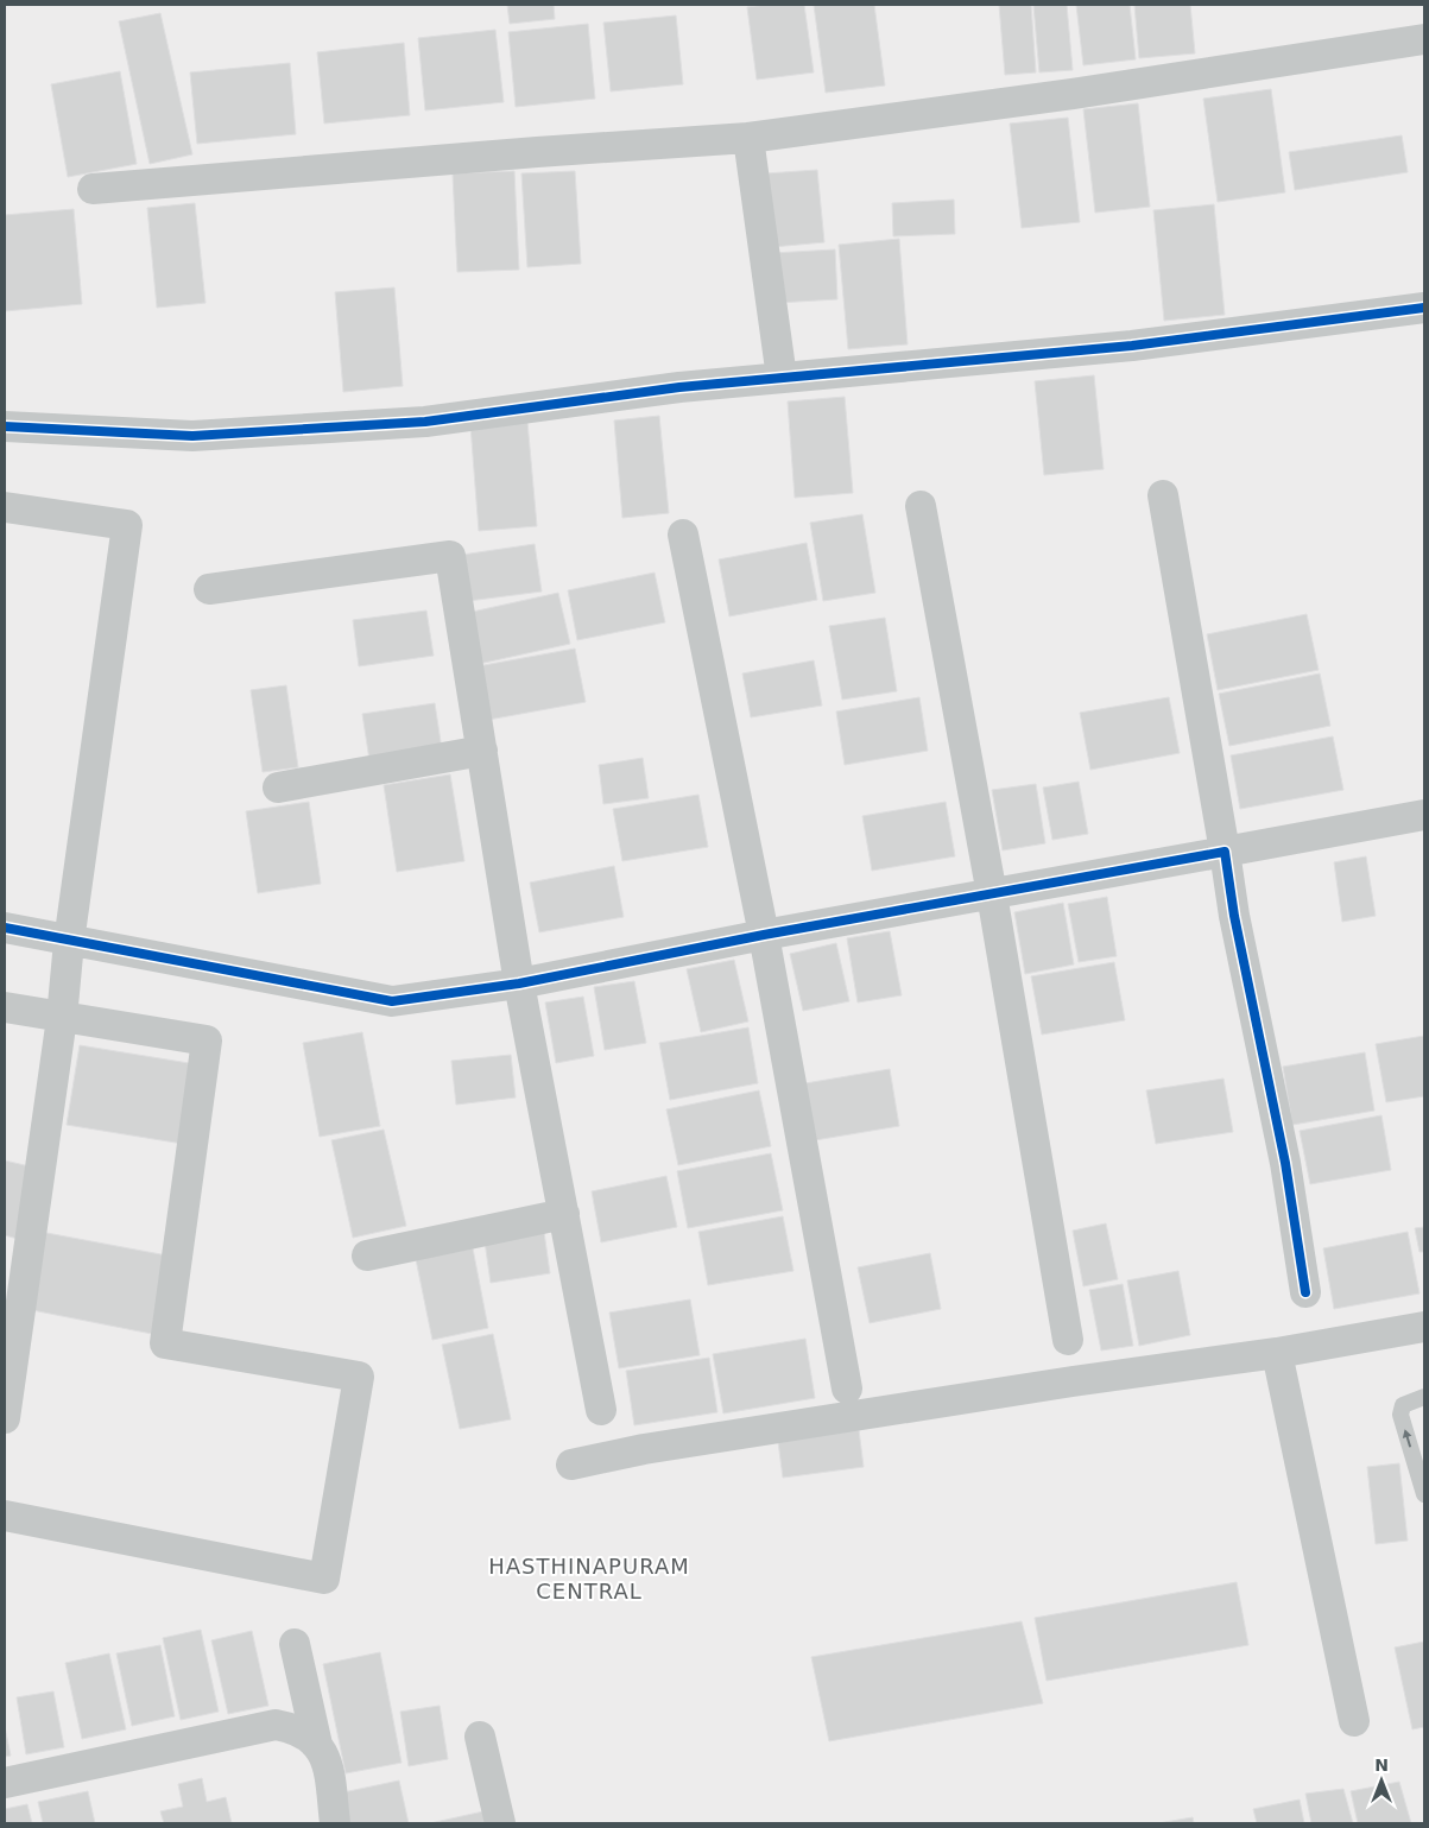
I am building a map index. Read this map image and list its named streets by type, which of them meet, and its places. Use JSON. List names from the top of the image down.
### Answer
{
  "districts": ["HASTHINAPURAM CENTRAL"],
  "north": "top"
}
